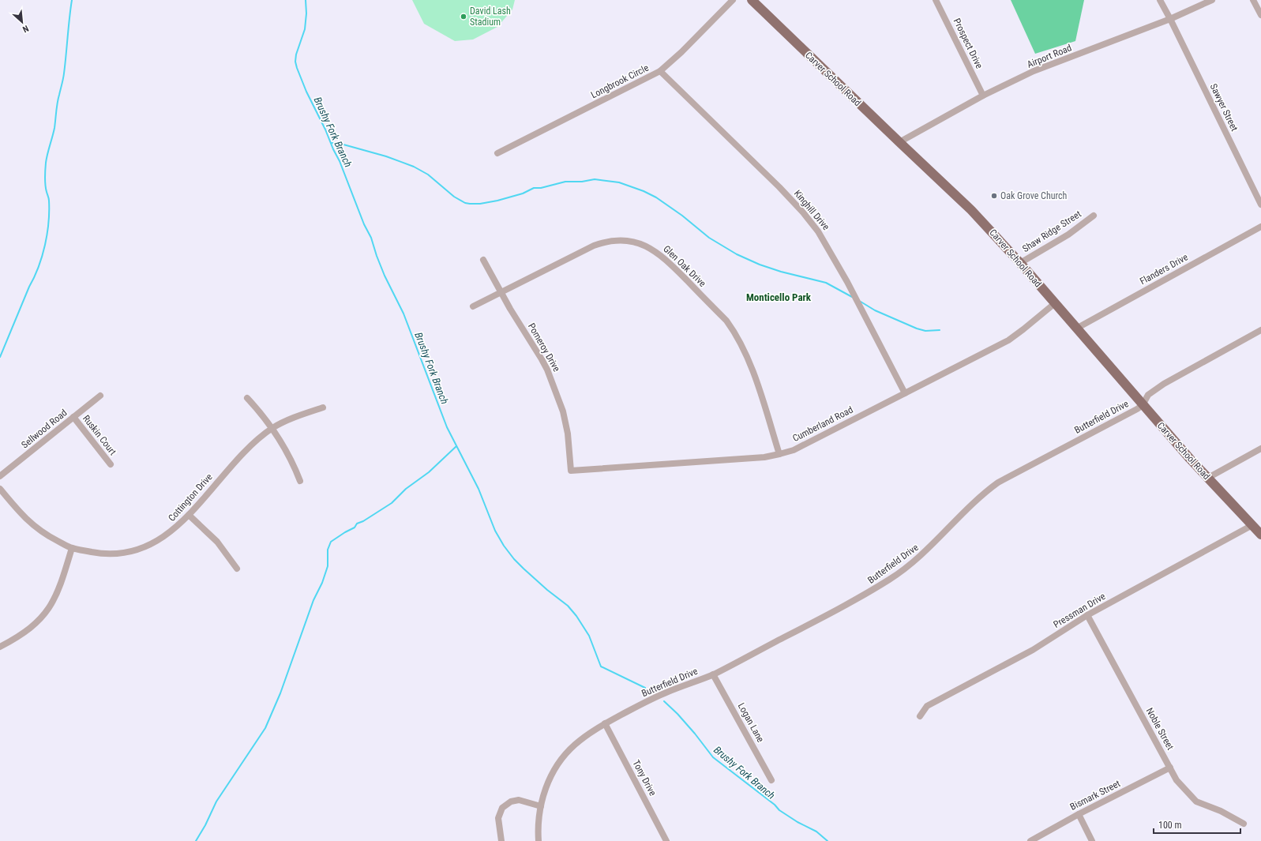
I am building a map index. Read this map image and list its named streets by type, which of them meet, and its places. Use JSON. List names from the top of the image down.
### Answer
{
  "streets": {
    "main road": ["Carver School Road"],
    "street": [
      "Prospect Drive",
      "Airport Road",
      "Longbrook Circle",
      "Sawyer Street",
      "Kinghill Drive",
      "Shaw Ridge Street",
      "Glen Oak Drive",
      "Flanders Drive",
      "Pomeroy Drive",
      "Butterfield Drive",
      "Cumberland Road",
      "Sellwood Road",
      "Ruskin Court",
      "Cottington Drive",
      "Pressman Drive",
      "Logan Lane",
      "Noble Street",
      "Tony Drive",
      "Bismark Street"
    ]
  },
  "crossings": [
    ["Prospect Drive", "Airport Road"],
    ["Airport Road", "Carver School Road"],
    ["Airport Road", "Sawyer Street"],
    ["Carver School Road", "Shaw Ridge Street"],
    ["Carver School Road", "Flanders Drive"],
    ["Carver School Road", "Butterfield Drive"],
    ["Carver School Road", "Cumberland Road"],
    ["Carver School Road", "Pressman Drive"],
    ["Longbrook Circle", "Kinghill Drive"],
    ["Kinghill Drive", "Cumberland Road"],
    ["Glen Oak Drive", "Pomeroy Drive"],
    ["Glen Oak Drive", "Cumberland Road"],
    ["Pomeroy Drive", "Cumberland Road"],
    ["Butterfield Drive", "Logan Lane"],
    ["Butterfield Drive", "Tony Drive"],
    ["Sellwood Road", "Ruskin Court"],
    ["Pressman Drive", "Noble Street"],
    ["Noble Street", "Bismark Street"]
  ],
  "districts": ["Monticello Park"],
  "water": ["Brushy Fork Branch"],
  "places": ["David Lash Stadium", "Oak Grove Church"],
  "scale_bar": "100 m",
  "north": "bottom right"
}
